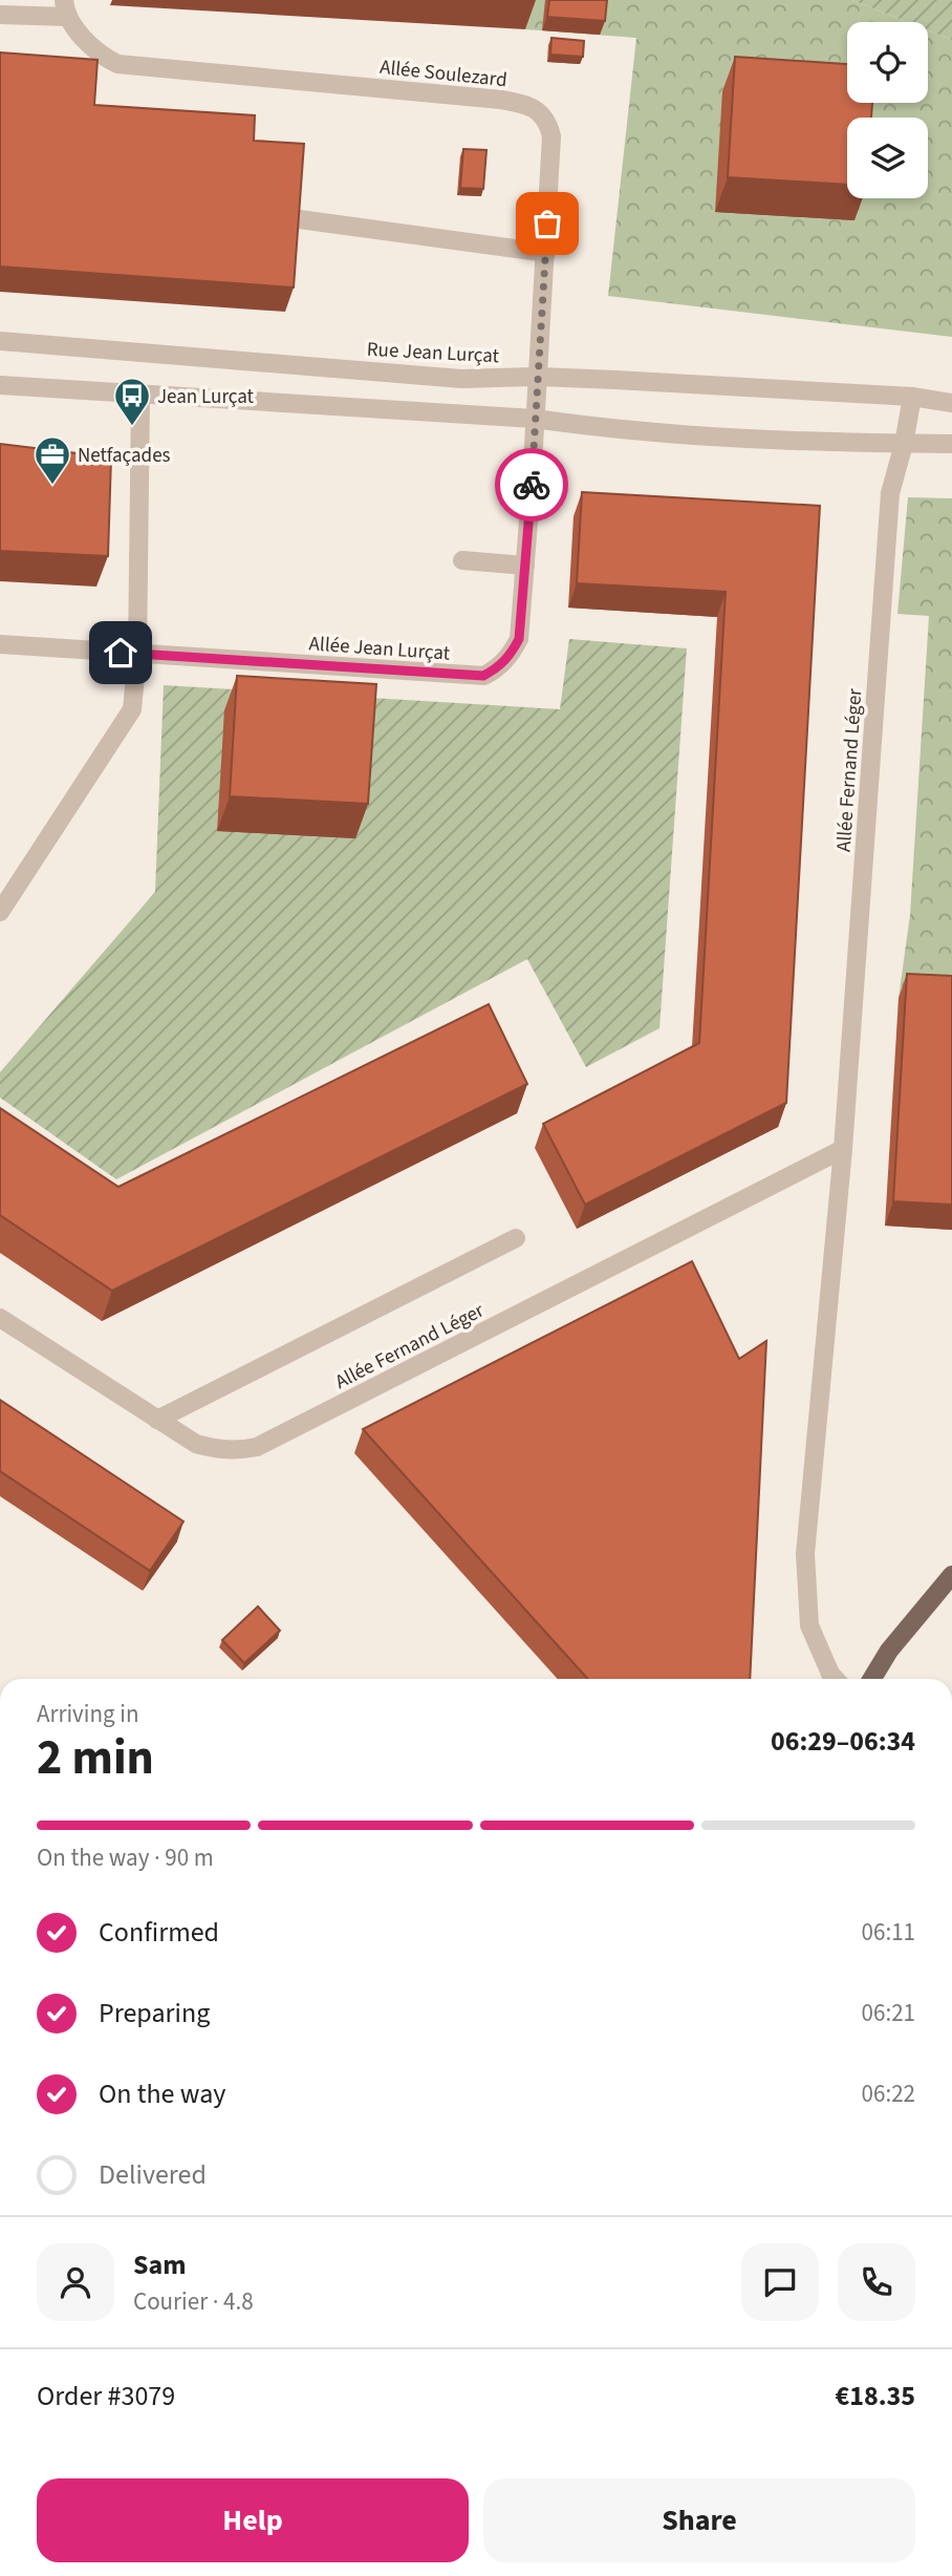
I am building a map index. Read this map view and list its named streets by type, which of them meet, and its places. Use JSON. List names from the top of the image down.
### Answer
{
  "streets": {
    "street": [
      "Allée Soulezard",
      "Rue Jean Lurçat",
      "Allée Jean Lurçat",
      "Allée Fernand Léger"
    ]
  },
  "crossings": [
    ["Allée Soulezard", "Rue Jean Lurçat"],
    ["Allée Soulezard", "Allée Jean Lurçat"],
    ["Rue Jean Lurçat", "Allée Fernand Léger"]
  ],
  "places": {
    "bus stop": ["Jean Lurçat"],
    "office": ["Netfaçades"]
  },
  "page": {
    "heading": ["2 min", "Arriving in", "06:29–06:34"],
    "panel": [
      "Sam",
      "Courier · 4.8",
      "Order #3079",
      "€18.35"
    ],
    "bar": "On the way · 90 m",
    "list": [
      ["Confirmed", "06:11"],
      ["Preparing", "06:21"],
      ["On the way", "06:22"],
      "Delivered"
    ],
    "buttons": ["Help", "Share"]
  }
}
